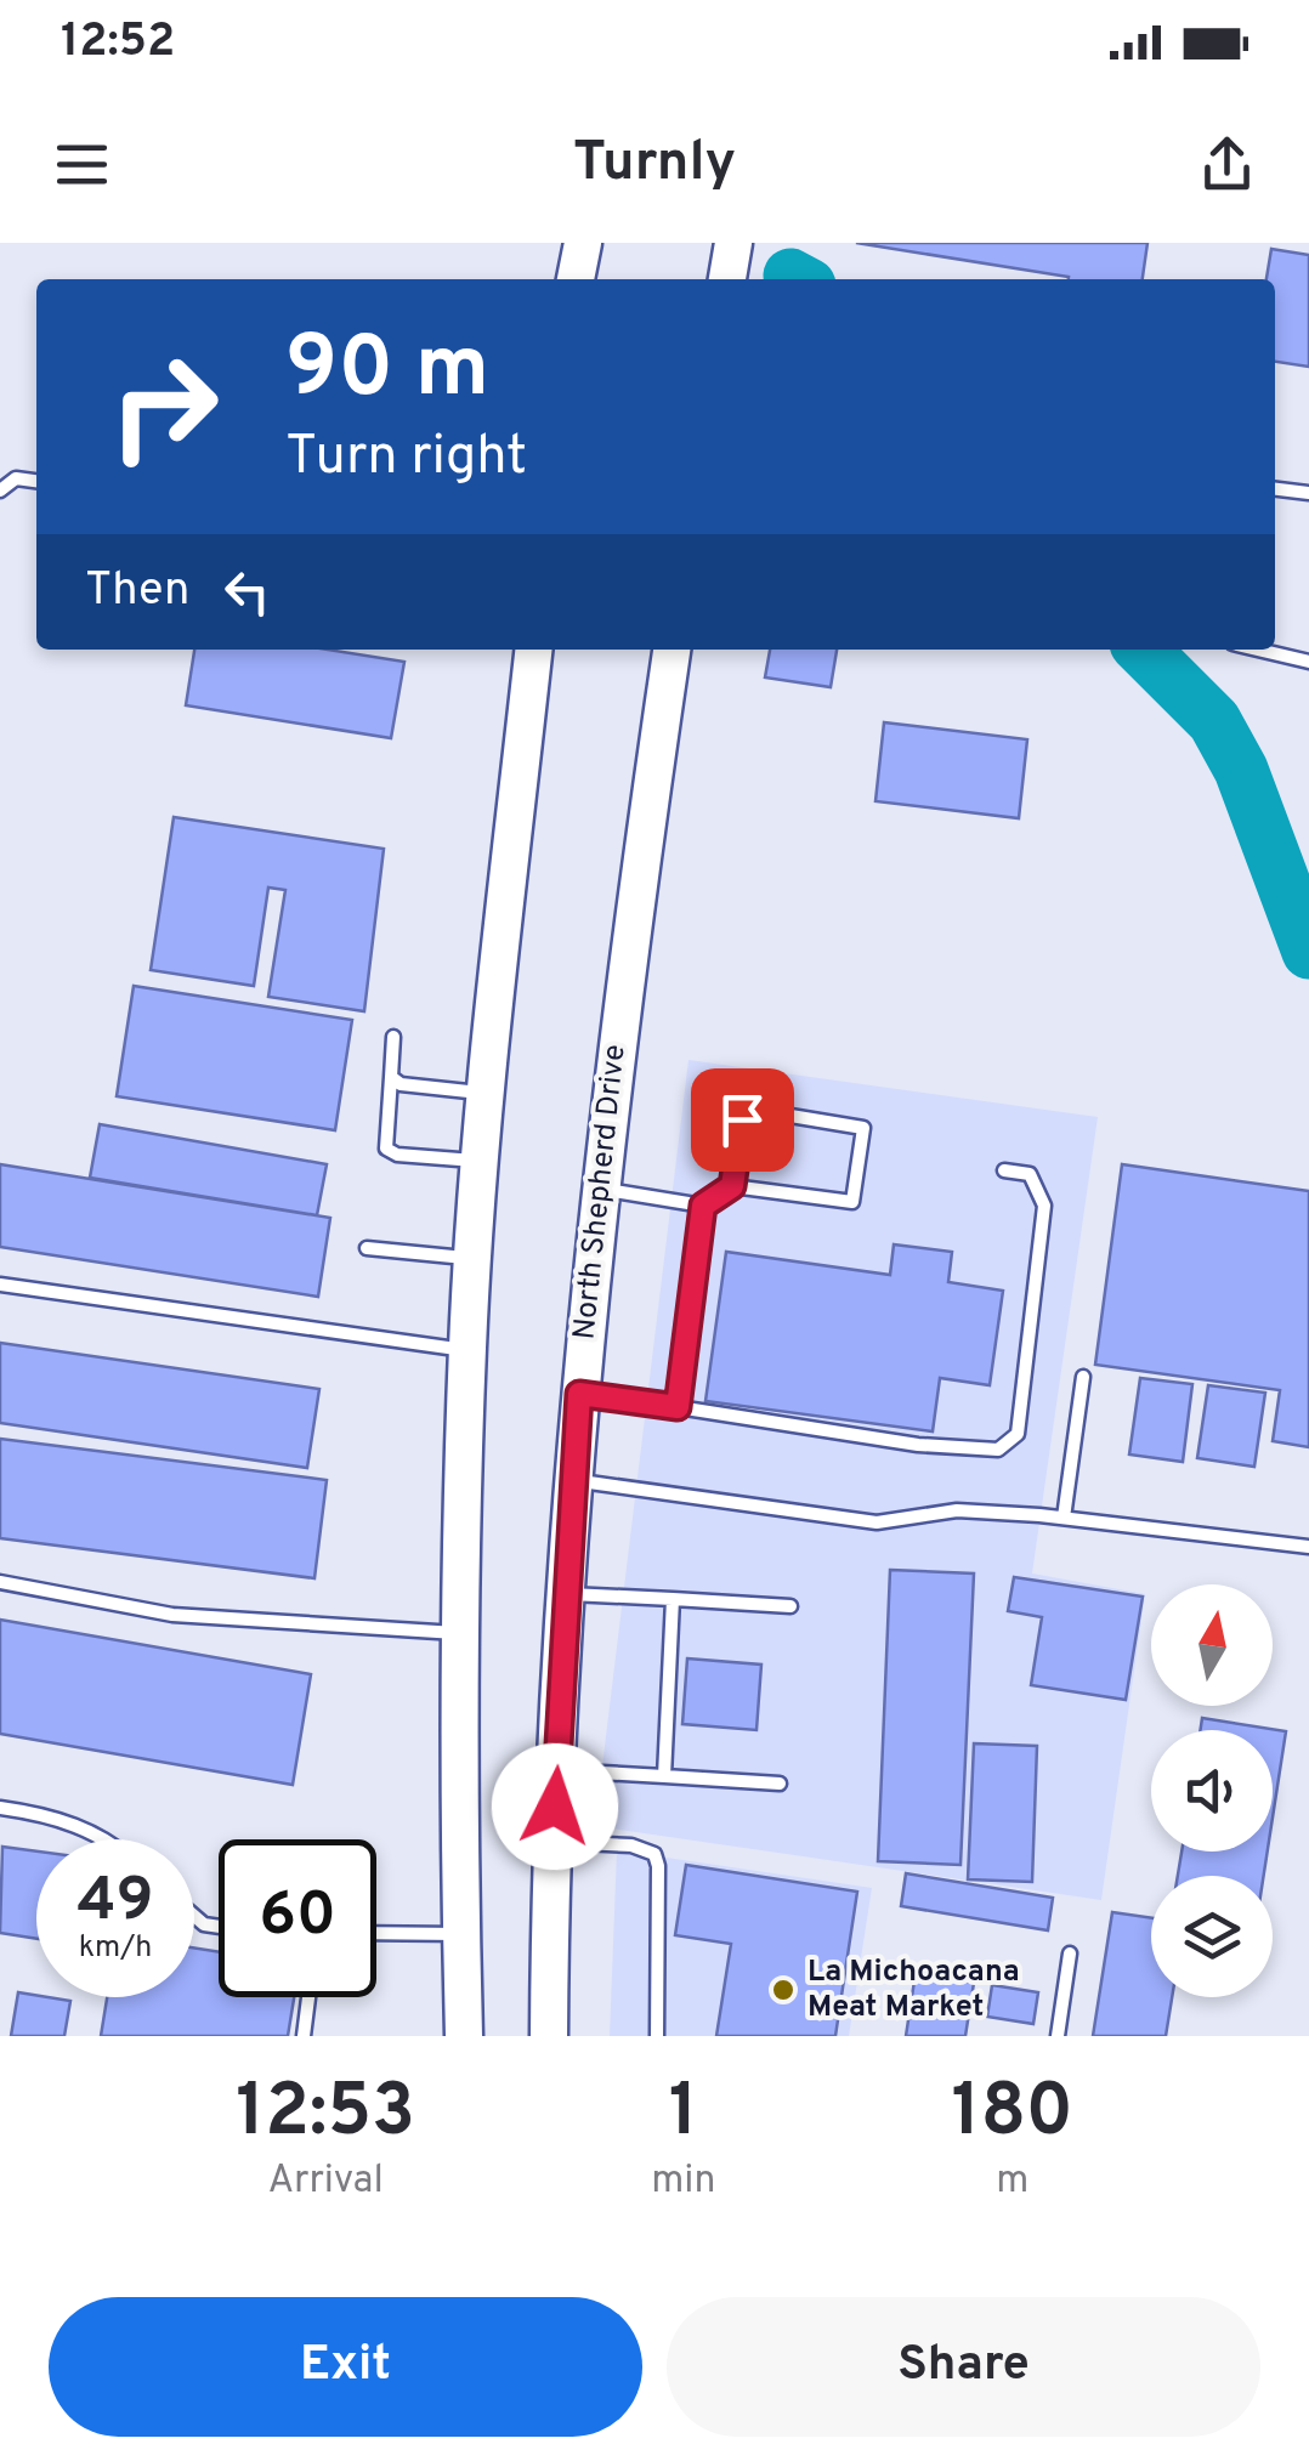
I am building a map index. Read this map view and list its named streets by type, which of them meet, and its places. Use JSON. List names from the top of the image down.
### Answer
{
  "streets": {
    "main road": ["North Shepherd Drive"]
  },
  "places": ["La Michoacana Meat Market"],
  "north": "top",
  "page": {
    "status": "12:52",
    "header": "Turnly",
    "turn": ["90 m", "Turn right"],
    "then": "Then",
    "speed": "49 km/h",
    "limit": "60",
    "eta": [
      "12:53",
      "Arrival",
      "1",
      "min",
      "180",
      "m"
    ],
    "buttons": ["Exit", "Share"]
  }
}
